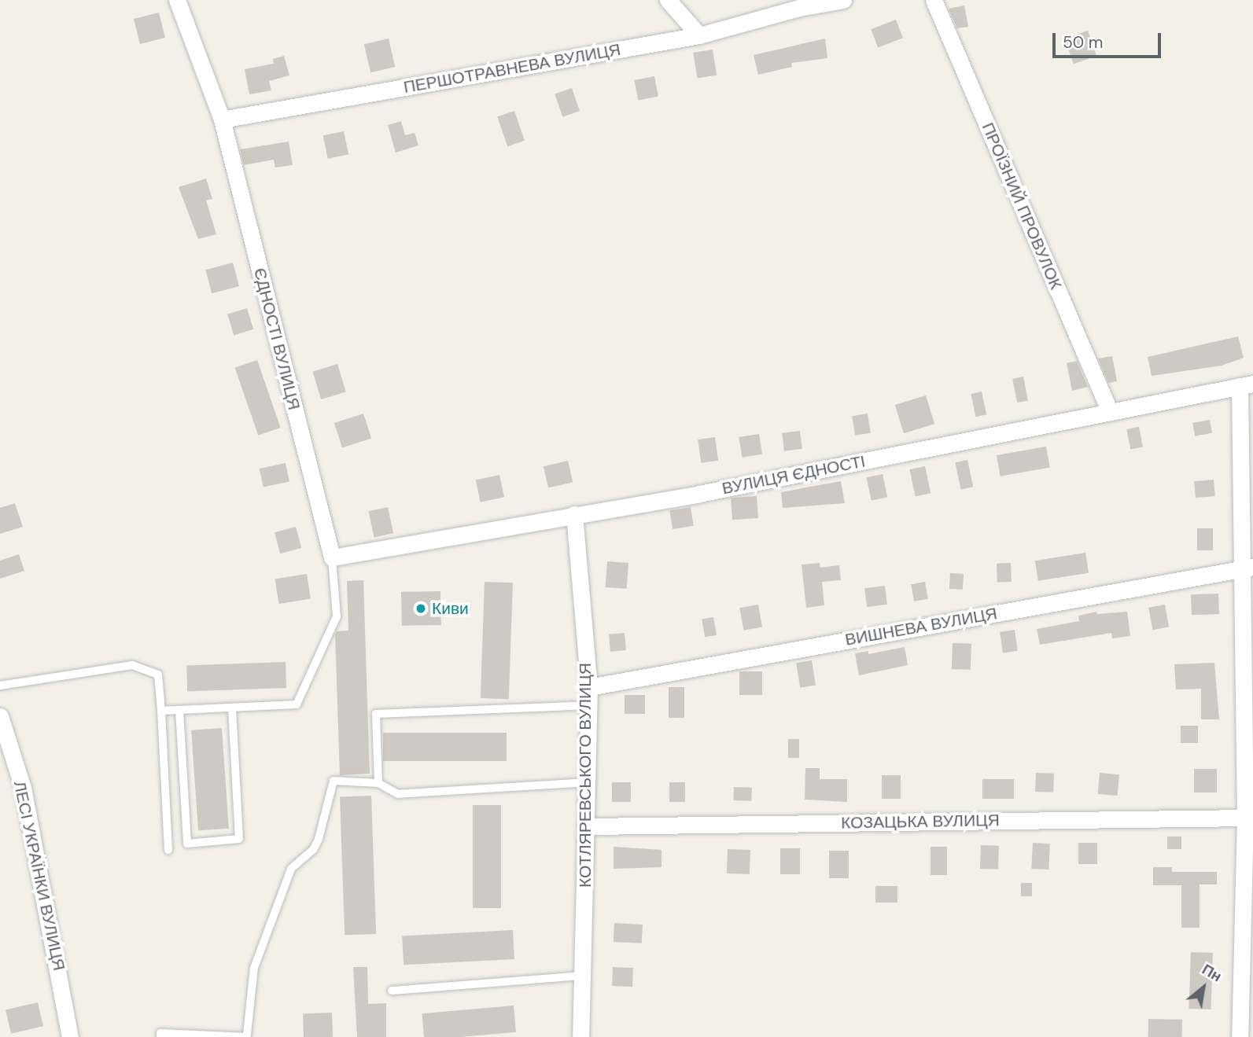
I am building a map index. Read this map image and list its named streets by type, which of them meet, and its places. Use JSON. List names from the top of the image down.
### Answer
{
  "streets": {
    "street": [
      "ПЕРШОТРАВНЕВА ВУЛИЦЯ",
      "ПРОЇЗНИЙ ПРОВУЛОК",
      "ЄДНОСТІ ВУЛИЦЯ",
      "ВУЛИЦЯ ЄДНОСТІ",
      "ВИШНЕВА ВУЛИЦЯ",
      "КОТЛЯРЕВСЬКОГО ВУЛИЦЯ",
      "КОЗАЦЬКА ВУЛИЦЯ",
      "ЛЕСІ УКРАЇНКИ ВУЛИЦЯ"
    ]
  },
  "crossings": [
    ["ПЕРШОТРАВНЕВА ВУЛИЦЯ", "ЄДНОСТІ ВУЛИЦЯ"],
    ["ПРОЇЗНИЙ ПРОВУЛОК", "ВУЛИЦЯ ЄДНОСТІ"],
    ["ЄДНОСТІ ВУЛИЦЯ", "ВУЛИЦЯ ЄДНОСТІ"],
    ["ВУЛИЦЯ ЄДНОСТІ", "КОТЛЯРЕВСЬКОГО ВУЛИЦЯ"],
    ["ВИШНЕВА ВУЛИЦЯ", "КОТЛЯРЕВСЬКОГО ВУЛИЦЯ"],
    ["КОТЛЯРЕВСЬКОГО ВУЛИЦЯ", "КОЗАЦЬКА ВУЛИЦЯ"]
  ],
  "places": ["Киви"],
  "scale_bar": "50 m",
  "north": "top right"
}
